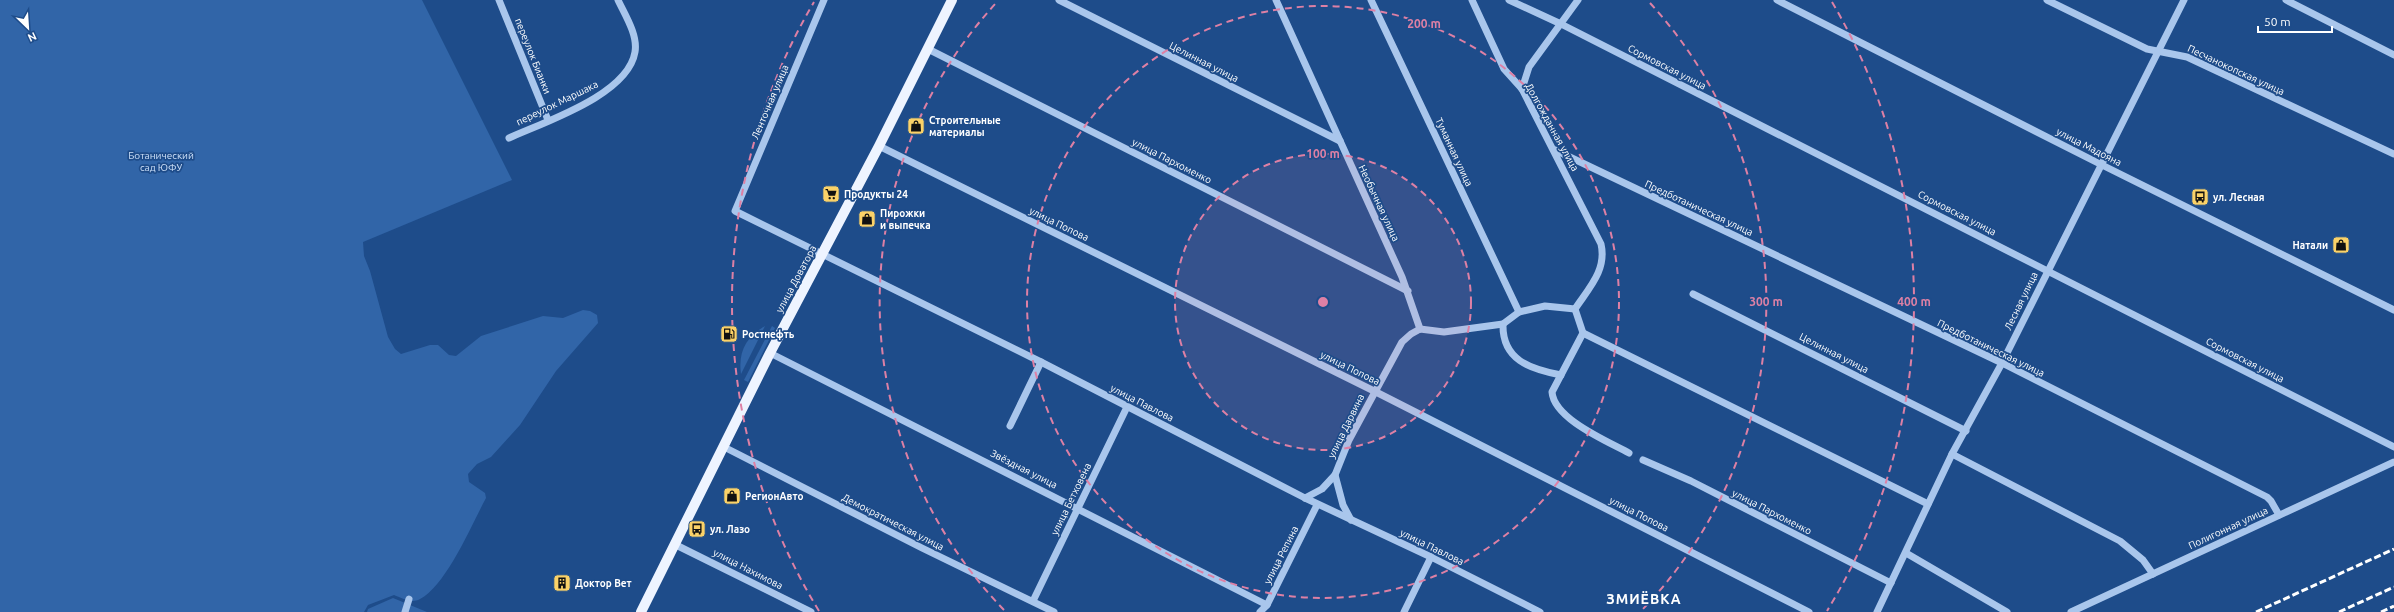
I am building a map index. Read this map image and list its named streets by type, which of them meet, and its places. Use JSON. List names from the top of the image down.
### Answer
{
  "streets": {
    "main road": ["улица Доватора"],
    "street": [
      "переулок Бианки",
      "Целинная улица",
      "Сормовская улица",
      "Песчанокопская улица",
      "Ленточная улица",
      "переулок Маршака",
      "Долгожданная улица",
      "улица Мадояна",
      "Туманная улица",
      "улица Пархоменко",
      "Необычная улица",
      "Предботаническая улица",
      "улица Попова",
      "Лесная улица",
      "улица Павлова",
      "улица Дарвина",
      "Звёздная улица",
      "улица Бетховена",
      "Демократическая улица",
      "Полигонная улица",
      "улица Репина",
      "улица Нахимова"
    ]
  },
  "crossings": [
    ["переулок Бианки", "переулок Маршака"],
    ["Целинная улица", "Необычная улица"],
    ["Целинная улица", "Лесная улица"],
    ["Сормовская улица", "Лесная улица"],
    ["Песчанокопская улица", "Лесная улица"],
    ["Ленточная улица", "улица Павлова"],
    ["Долгожданная улица", "Туманная улица"],
    ["Долгожданная улица", "Предботаническая улица"],
    ["улица Мадояна", "Лесная улица"],
    ["улица Пархоменко", "Необычная улица"],
    ["улица Пархоменко", "улица Доватора"],
    ["улица Пархоменко", "Лесная улица"],
    ["Необычная улица", "улица Дарвина"],
    ["Предботаническая улица", "Лесная улица"],
    ["Предботаническая улица", "Полигонная улица"],
    ["улица Попова", "улица Доватора"],
    ["улица Попова", "улица Дарвина"],
    ["улица Доватора", "улица Павлова"],
    ["улица Доватора", "Звёздная улица"],
    ["улица Доватора", "Демократическая улица"],
    ["улица Доватора", "улица Нахимова"],
    ["улица Павлова", "улица Дарвина"],
    ["улица Павлова", "улица Бетховена"],
    ["улица Павлова", "улица Репина"],
    ["Звёздная улица", "улица Бетховена"],
    ["Звёздная улица", "улица Репина"],
    ["улица Бетховена", "Демократическая улица"]
  ],
  "districts": ["ЗМИЁВКА"],
  "parks": ["Ботанический сад ЮФУ"],
  "places": {
    "shop": [
      "Строительные материалы",
      "Пирожки и выпечка",
      "Натали",
      "РегионАвто"
    ],
    "supermarket": ["Продукты 24"],
    "bus stop": ["ул. Лесная", "ул. Лазо"],
    "fuel station": ["Ростнефть"],
    "building": ["Доктор Вет"]
  },
  "scale_bar": "50 m",
  "north": "bottom right",
  "rings": [
    "200 m",
    "100 m",
    "300 m",
    "400 m"
  ]
}
